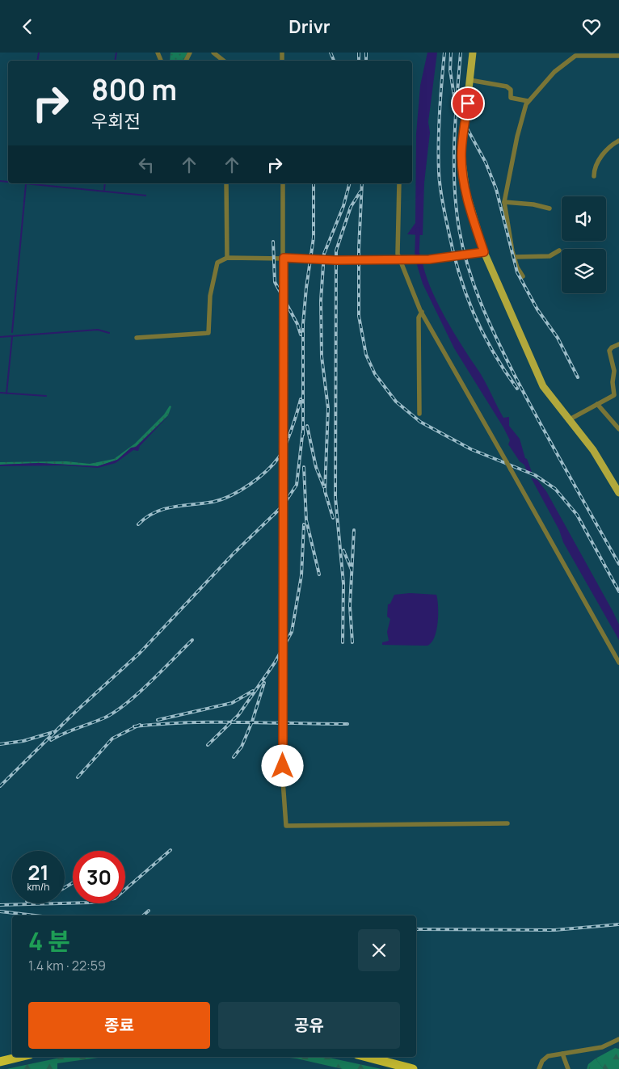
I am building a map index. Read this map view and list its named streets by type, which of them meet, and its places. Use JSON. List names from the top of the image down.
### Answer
{
  "page": {
    "header": "Drivr",
    "turn": ["800 m", "우회전"],
    "speed": "21 km/h",
    "limit": "30",
    "heading": ["4 분", "1.4 km · 22:59"],
    "buttons": ["종료", "공유"]
  }
}
